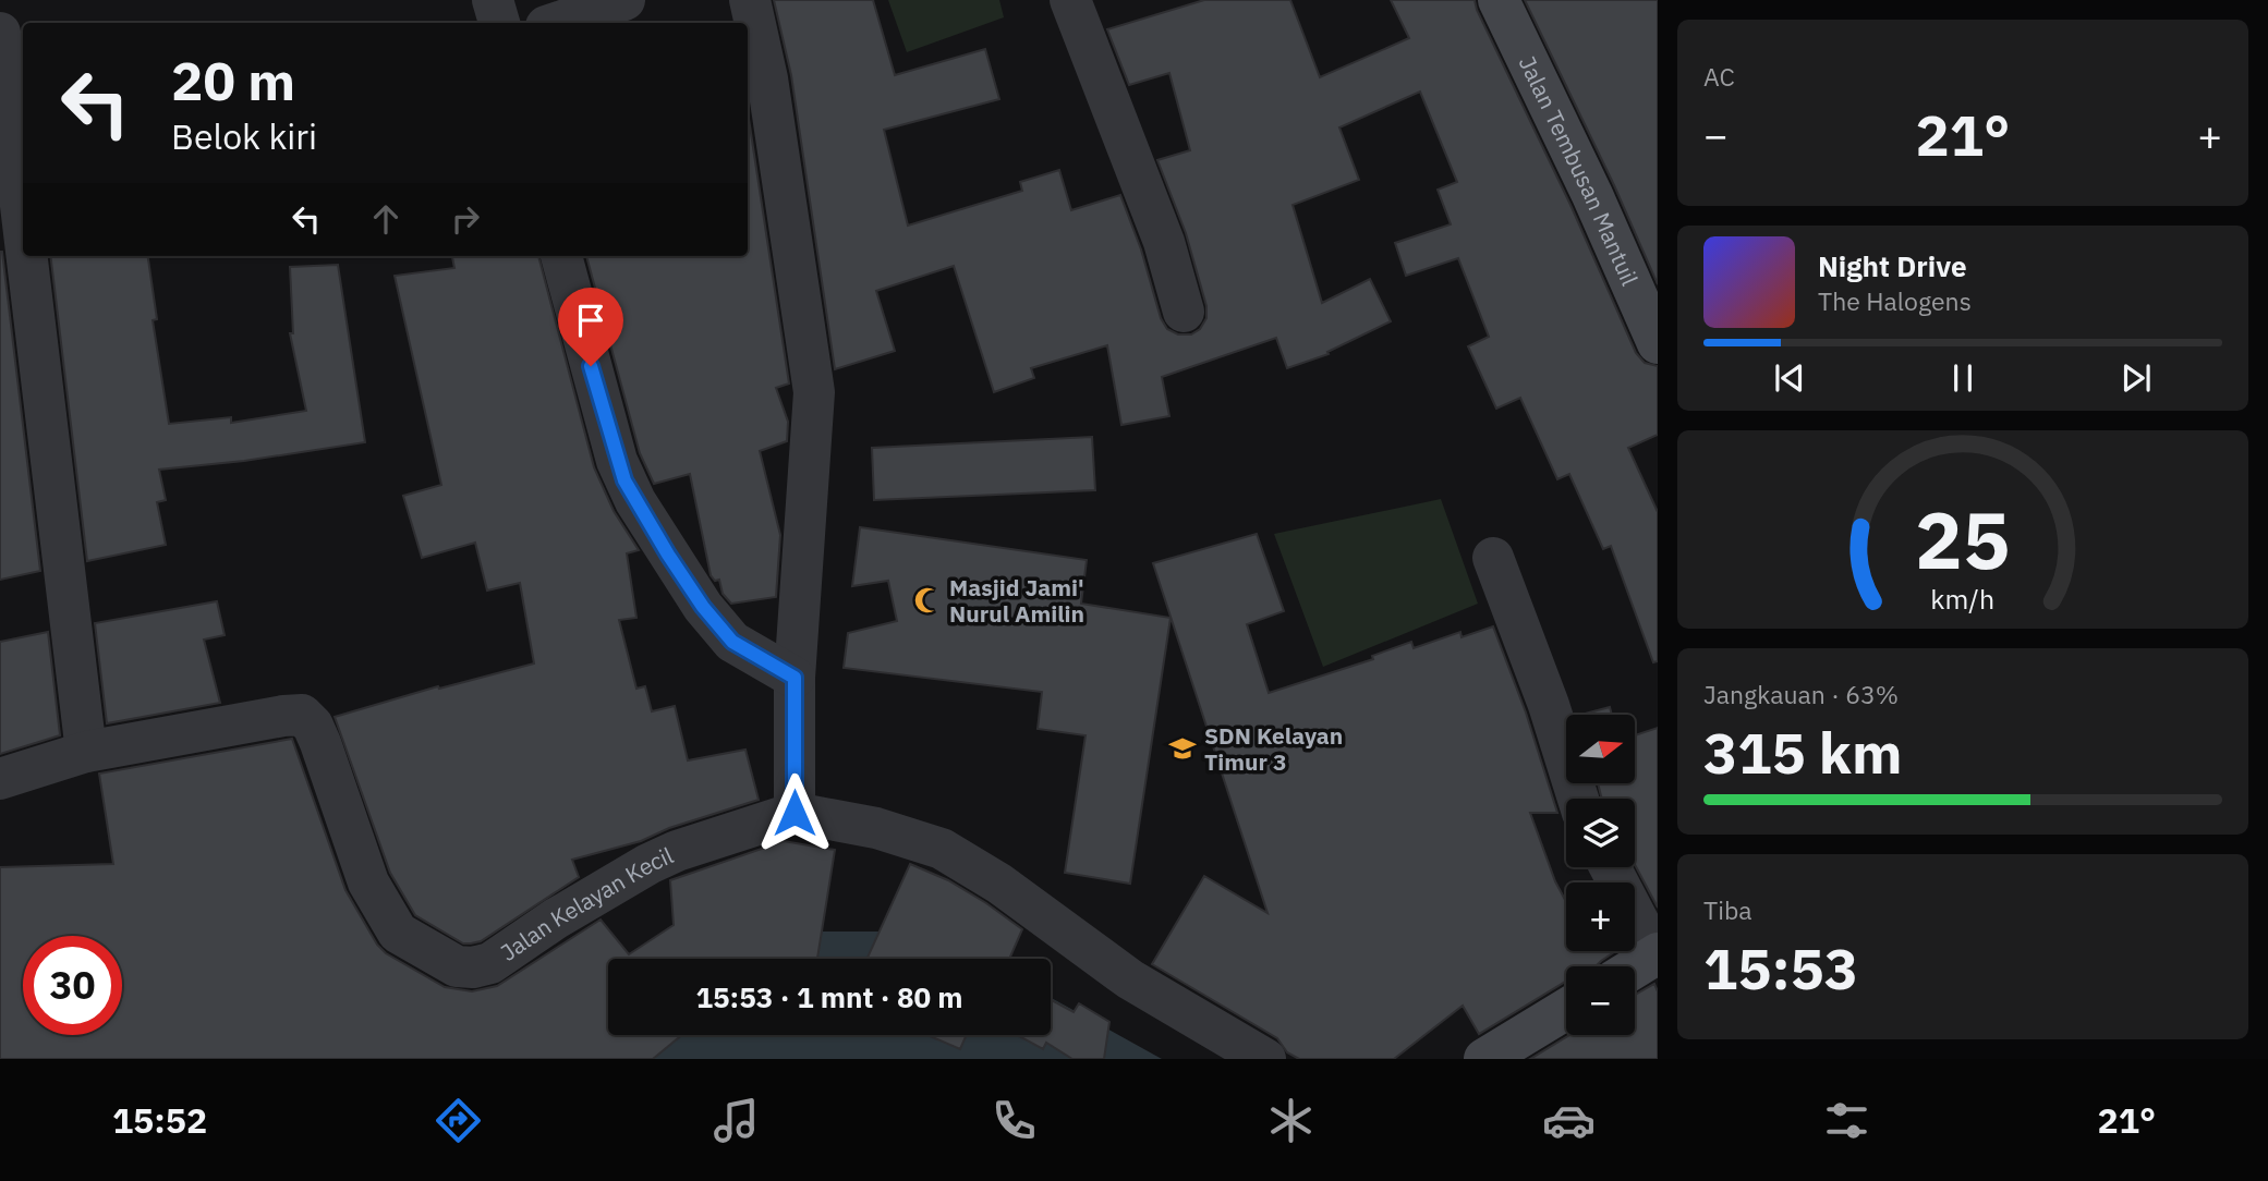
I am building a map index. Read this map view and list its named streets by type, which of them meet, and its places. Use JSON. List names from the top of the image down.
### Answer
{
  "streets": {
    "street": ["Jalan Tembusan Mantuil", "Jalan Kelayan Kecil"]
  },
  "places": {
    "mosque": ["Masjid Jami' Nurul Amilin"],
    "school or university": ["SDN Kelayan Timur 3"]
  },
  "north": "right",
  "page": {
    "tile": [
      "AC",
      ["Jangkauan · 63%", "315 km"],
      ["Tiba", "15:53"]
    ],
    "turn": ["20 m", "Belok kiri"],
    "heat": ["−", "21°", "+"],
    "song": ["Night Drive", "The Halogens"],
    "map_buttons": ["+", "−"],
    "limit": "30",
    "trip": "15:53 · 1 mnt · 80 m",
    "tabs": ["15:52", "21°"],
    "gauge": ["25", "km/h"]
  }
}
